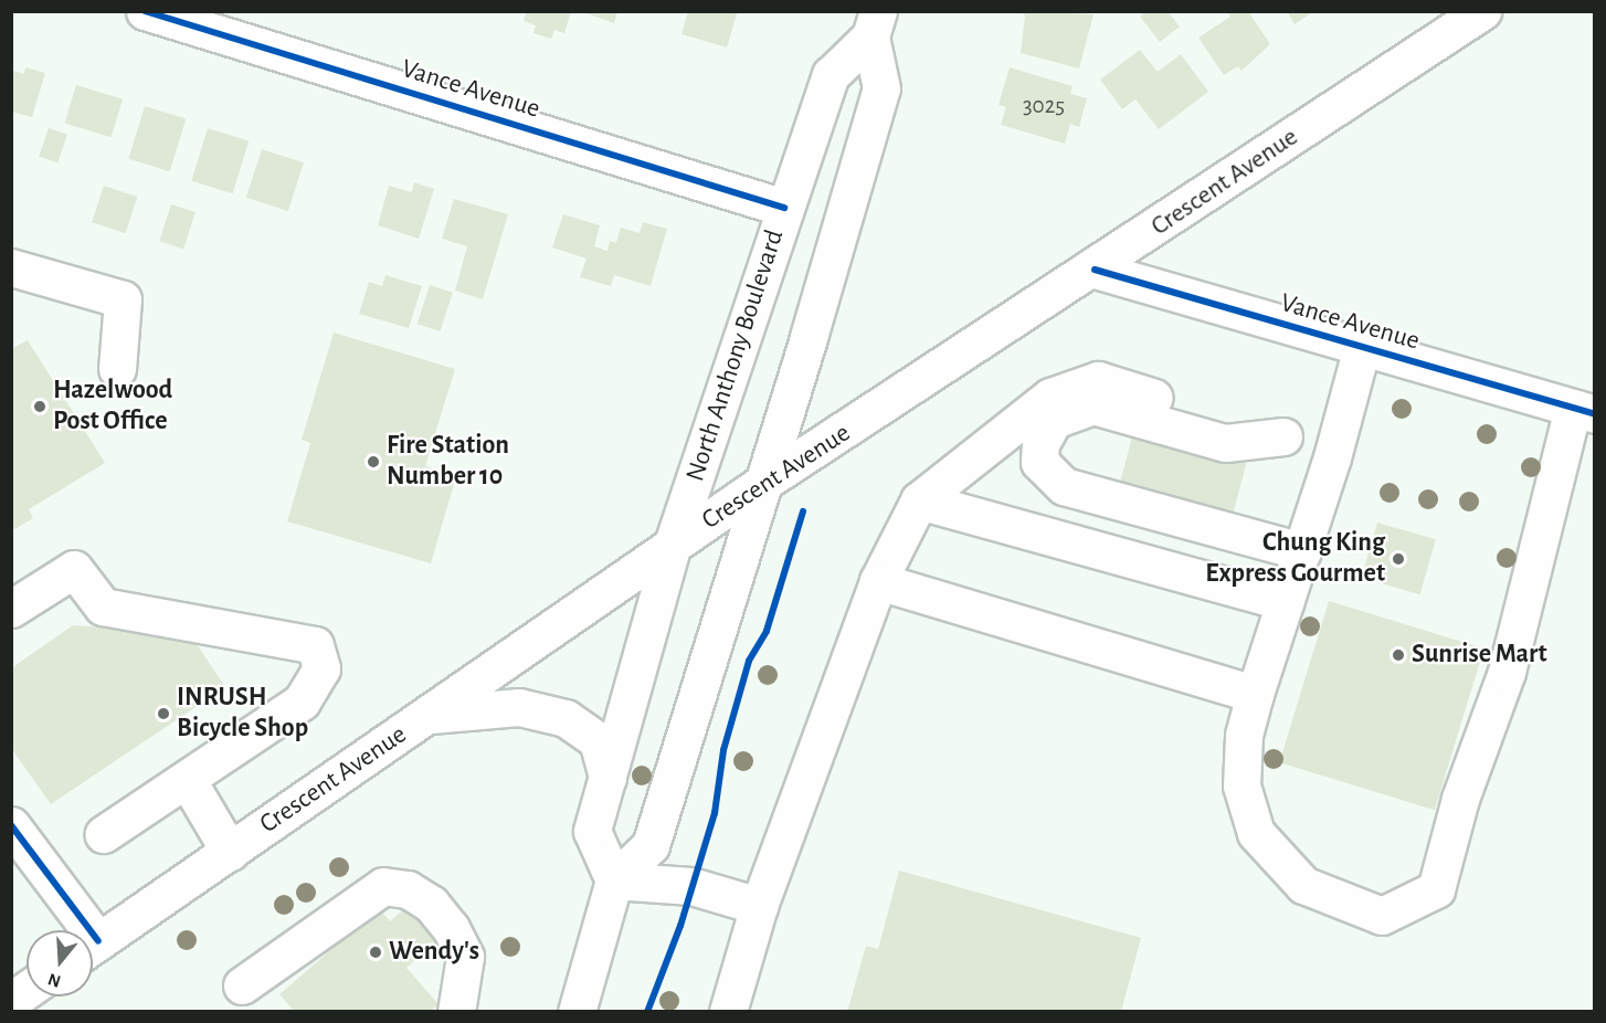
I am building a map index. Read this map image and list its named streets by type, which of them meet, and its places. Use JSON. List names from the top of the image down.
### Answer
{
  "streets": {
    "main road": ["Vance Avenue", "Crescent Avenue", "North Anthony Boulevard"]
  },
  "crossings": [
    ["Vance Avenue", "Crescent Avenue"],
    ["Vance Avenue", "North Anthony Boulevard"],
    ["Crescent Avenue", "North Anthony Boulevard"]
  ],
  "places": [
    "Hazelwood Post Office",
    "Fire Station Number 10",
    "Chung King Express Gourmet",
    "Sunrise Mart",
    "INRUSH Bicycle Shop",
    "Wendy's"
  ],
  "house_numbers": ["3025"],
  "north": "bottom"
}
